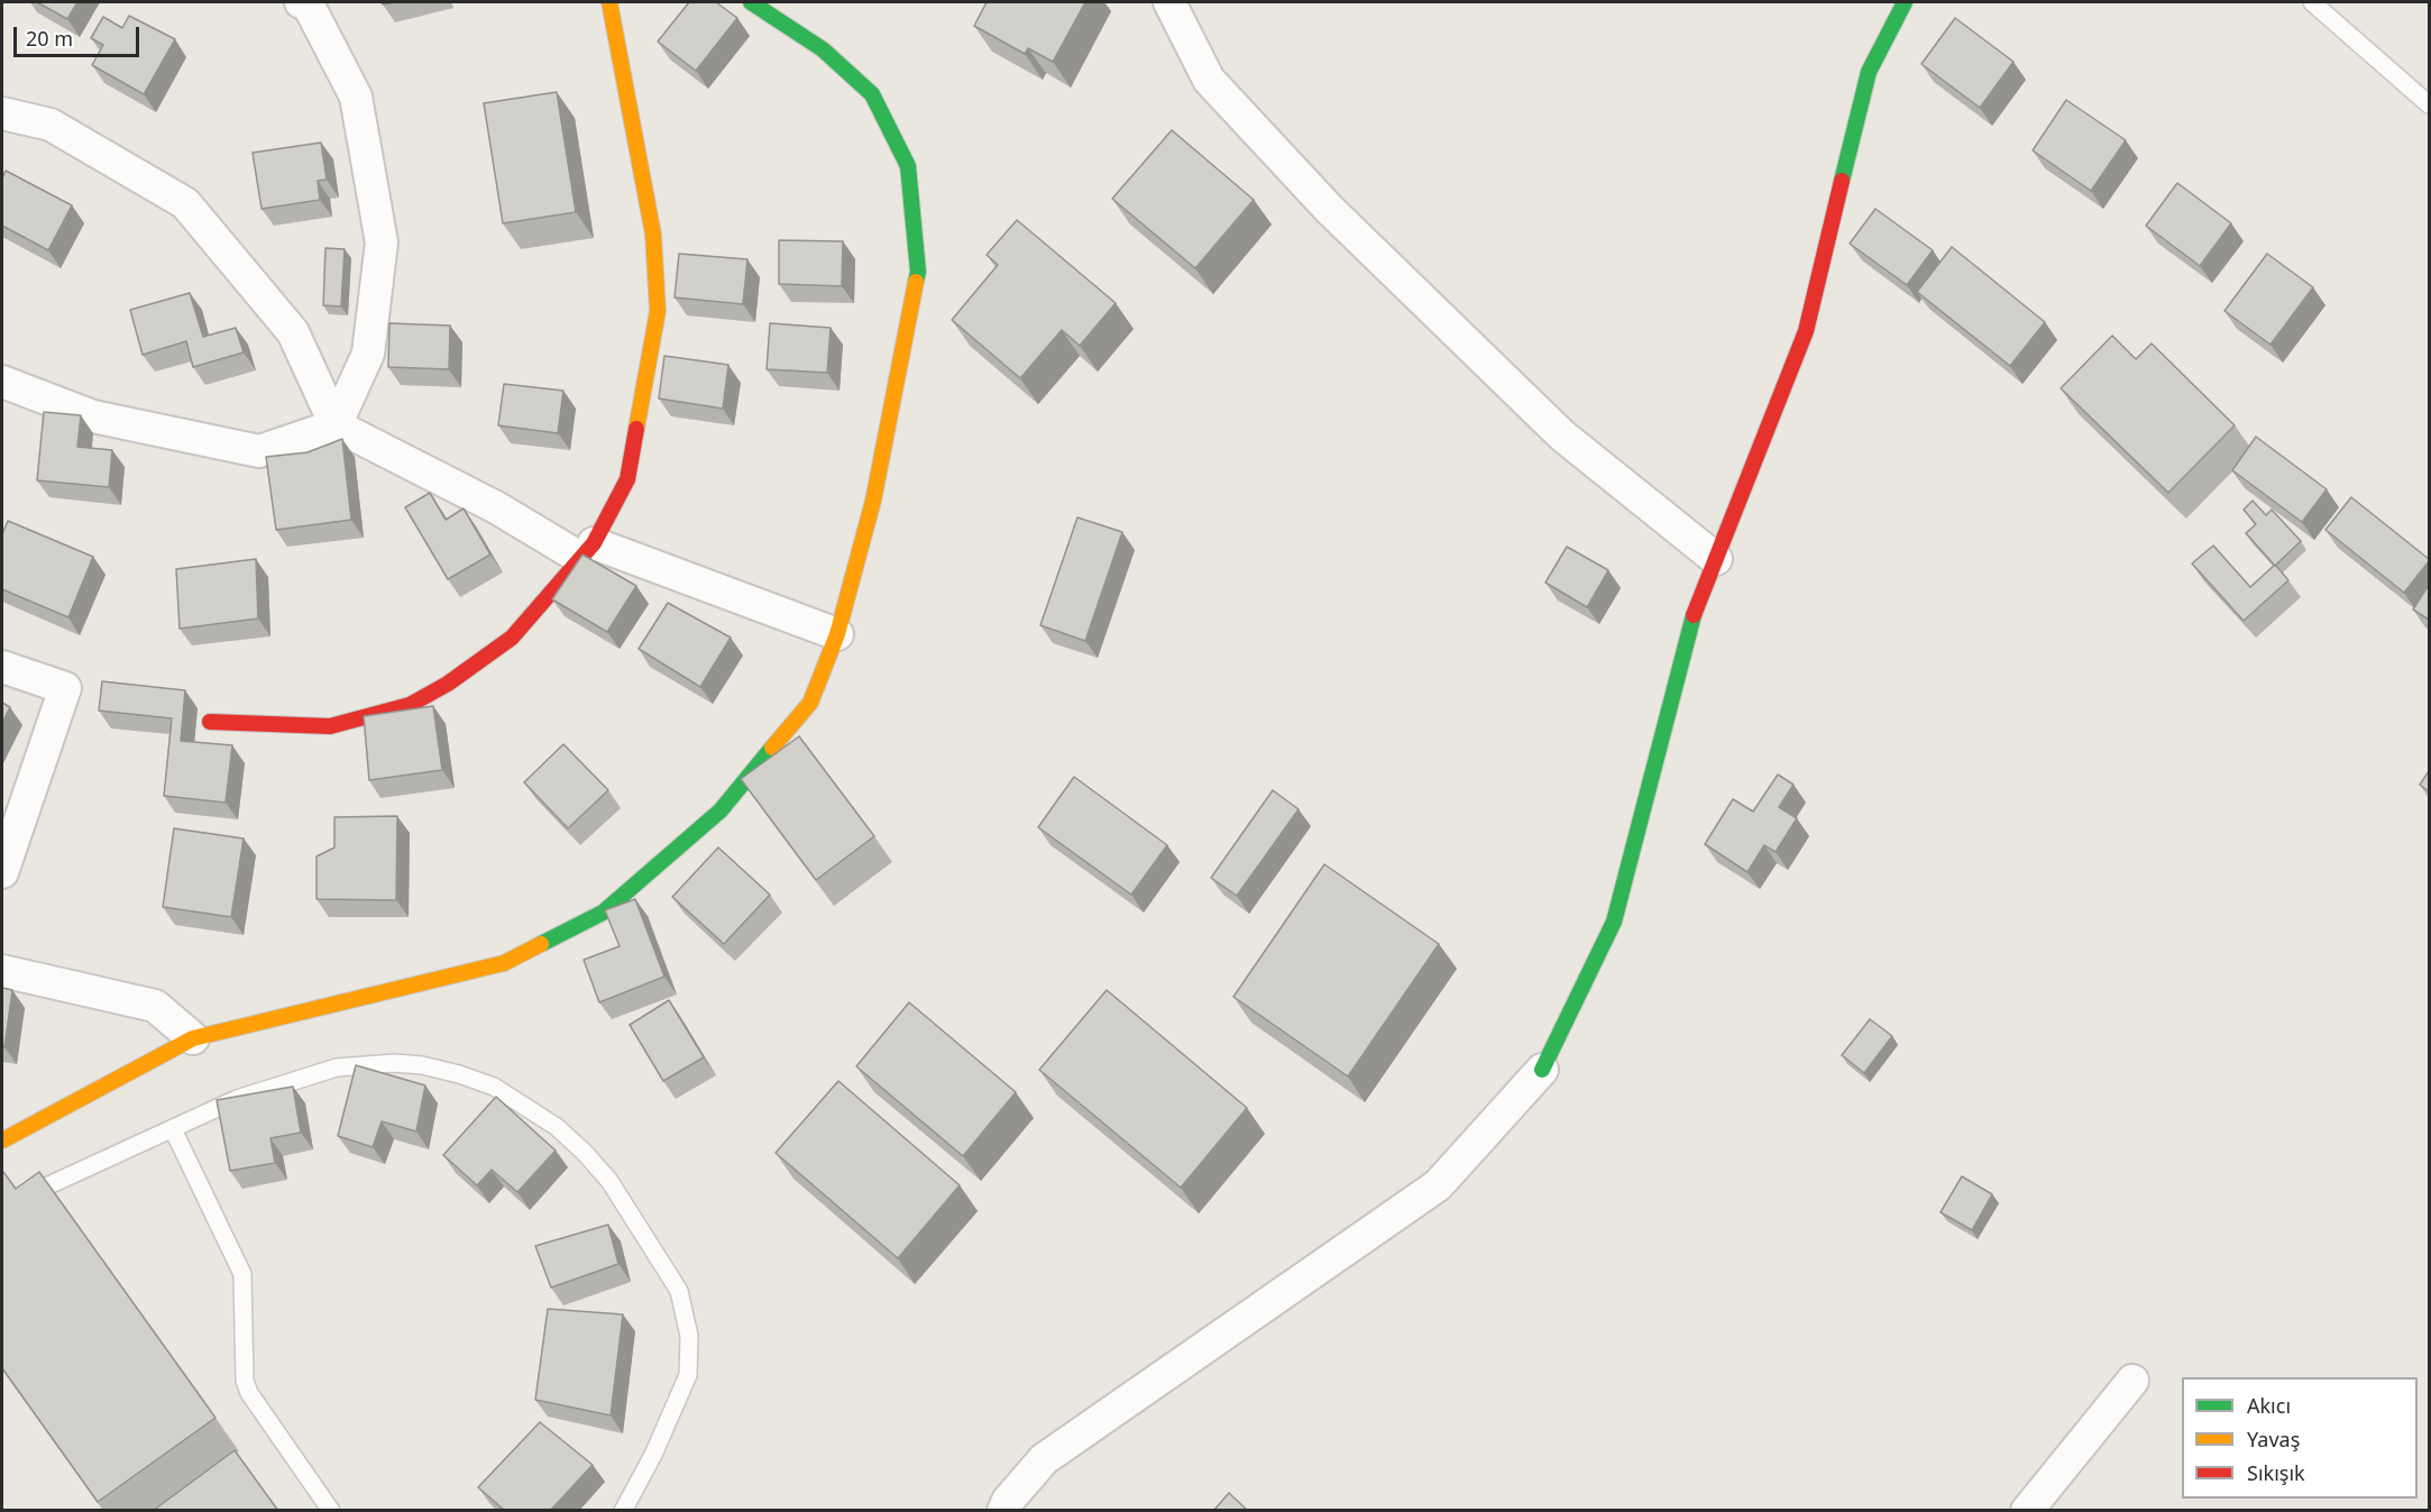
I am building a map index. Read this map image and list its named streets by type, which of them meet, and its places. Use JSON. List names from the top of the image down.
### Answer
{
  "legend": ["Akıcı", "Yavaş", "Sıkışık"],
  "scale_bar": "20 m"
}
